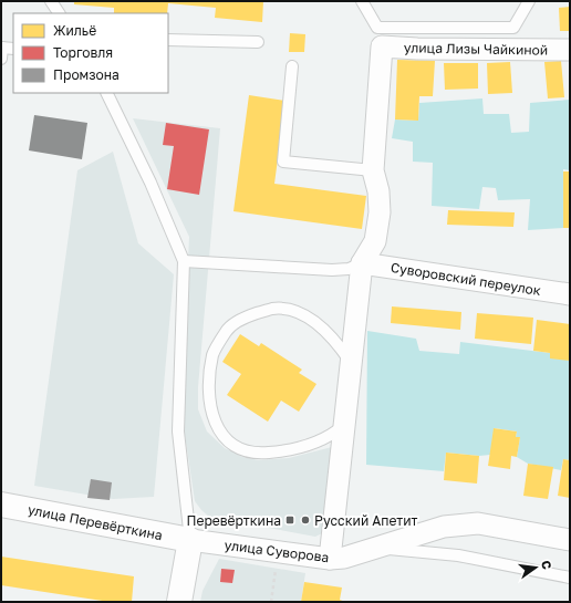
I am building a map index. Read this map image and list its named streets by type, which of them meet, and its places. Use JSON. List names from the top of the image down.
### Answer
{
  "streets": {
    "street": [
      "улица Лизы Чайкиной",
      "Суворовский переулок",
      "улица Перевёрткина",
      "улица Суворова"
    ]
  },
  "crossings": [
    ["улица Перевёрткина", "улица Суворова"]
  ],
  "places": {
    "transit": ["Перевёрткина"],
    "other": ["Русский Апетит"]
  },
  "legend": ["Жильё", "Торговля", "Промзона"],
  "north": "right"
}
